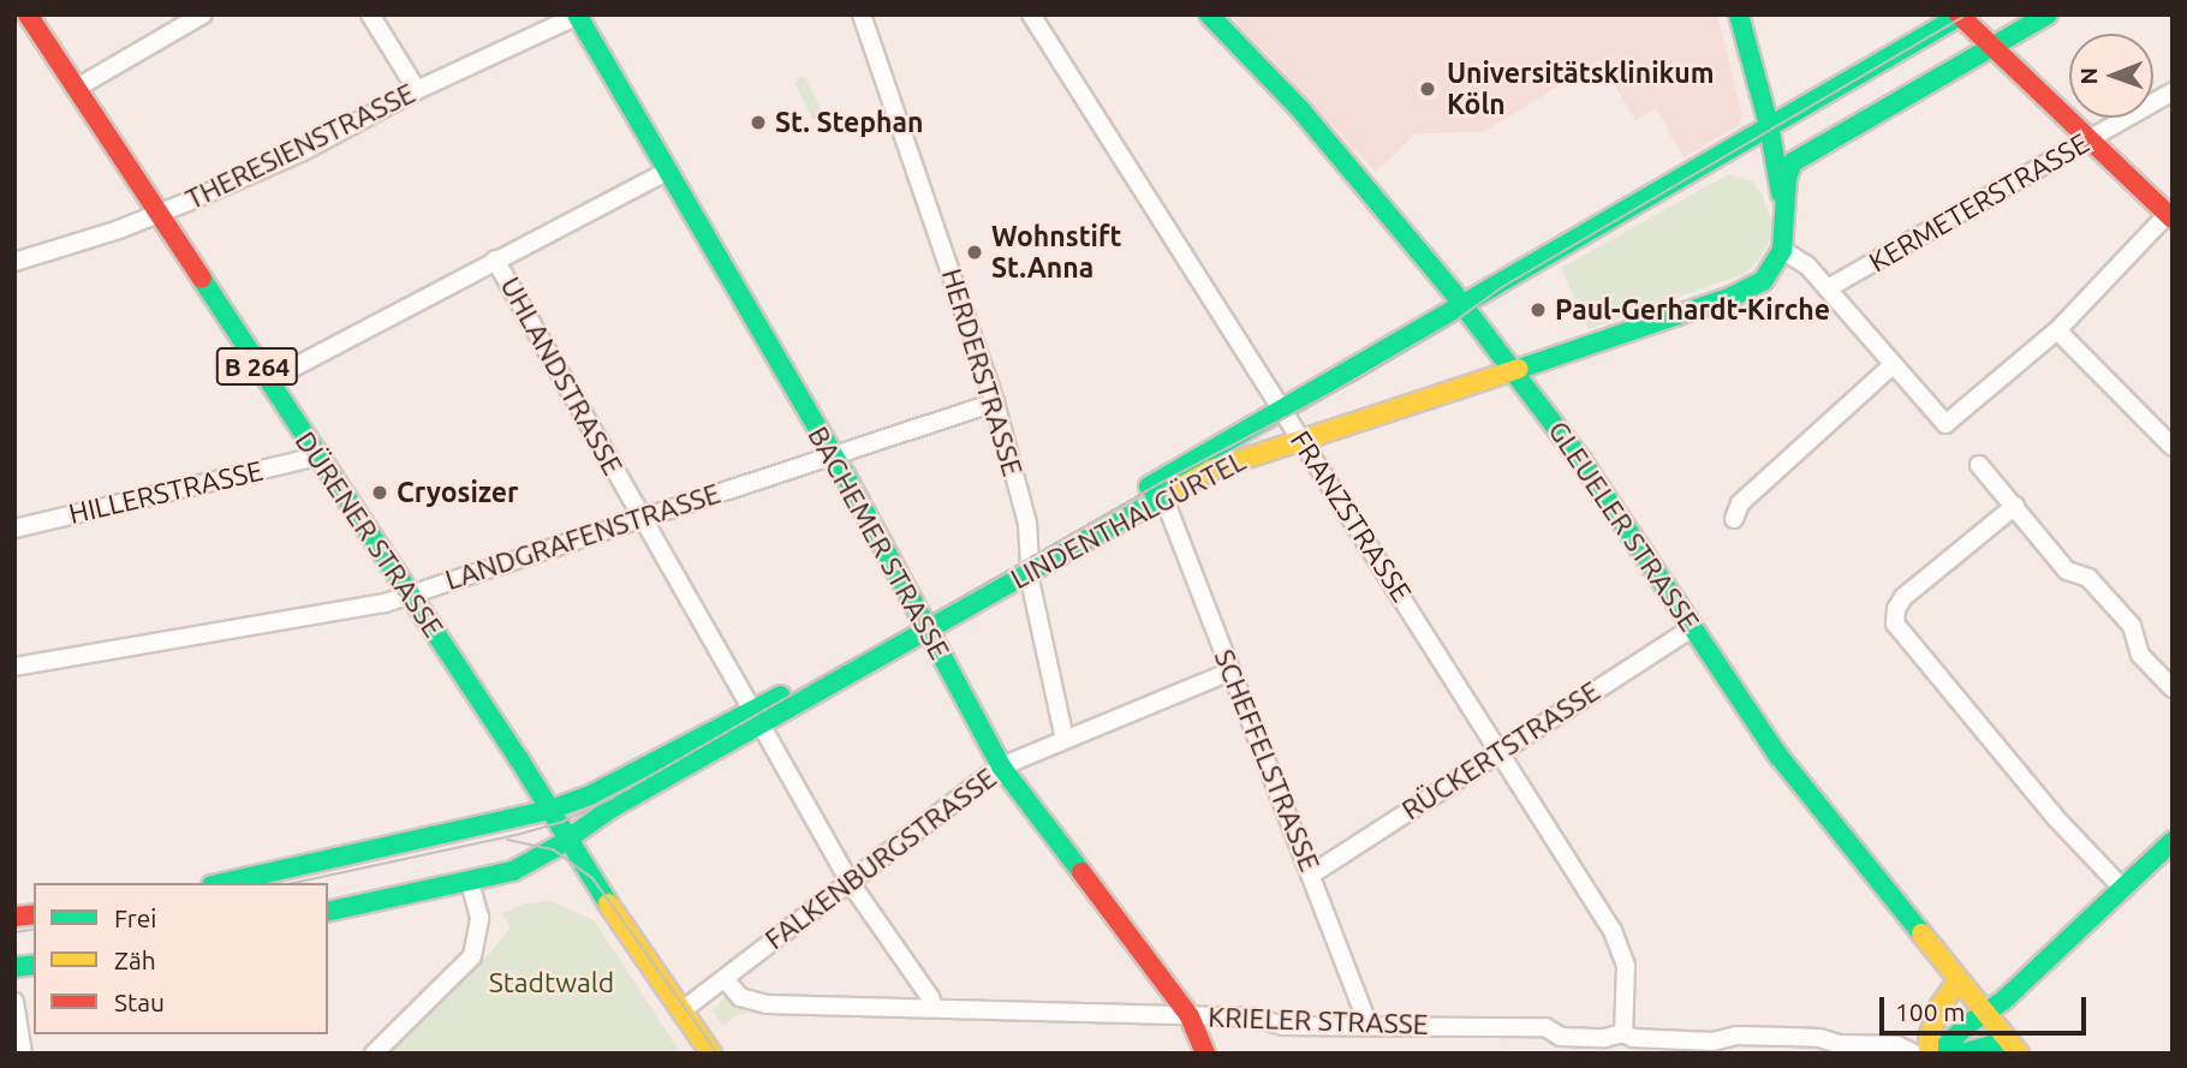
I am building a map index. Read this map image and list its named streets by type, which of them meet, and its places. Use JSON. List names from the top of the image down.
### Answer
{
  "streets": {
    "main road": [
      "B 264",
      "LINDENTHALGÜRTEL",
      "GLEUELER STRASSE",
      "DÜRENER STRASSE",
      "BACHEMER STRASSE"
    ],
    "street": [
      "THERESIENSTRASSE",
      "KERMETERSTRASSE",
      "HERDERSTRASSE",
      "UHLANDSTRASSE",
      "HILLERSTRASSE",
      "FRANZSTRASSE",
      "LANDGRAFENSTRASSE",
      "RÜCKERTSTRASSE",
      "SCHEFFELSTRASSE",
      "FALKENBURGSTRASSE",
      "KRIELER STRASSE"
    ]
  },
  "crossings": [
    ["THERESIENSTRASSE", "DÜRENER STRASSE"],
    ["THERESIENSTRASSE", "BACHEMER STRASSE"],
    ["HERDERSTRASSE", "LINDENTHALGÜRTEL"],
    ["HERDERSTRASSE", "LANDGRAFENSTRASSE"],
    ["HERDERSTRASSE", "FALKENBURGSTRASSE"],
    ["UHLANDSTRASSE", "LINDENTHALGÜRTEL"],
    ["UHLANDSTRASSE", "LANDGRAFENSTRASSE"],
    ["UHLANDSTRASSE", "FALKENBURGSTRASSE"],
    ["UHLANDSTRASSE", "KRIELER STRASSE"],
    ["HILLERSTRASSE", "DÜRENER STRASSE"],
    ["FRANZSTRASSE", "LINDENTHALGÜRTEL"],
    ["FRANZSTRASSE", "RÜCKERTSTRASSE"],
    ["FRANZSTRASSE", "KRIELER STRASSE"],
    ["LINDENTHALGÜRTEL", "GLEUELER STRASSE"],
    ["LINDENTHALGÜRTEL", "DÜRENER STRASSE"],
    ["LINDENTHALGÜRTEL", "BACHEMER STRASSE"],
    ["LINDENTHALGÜRTEL", "SCHEFFELSTRASSE"],
    ["GLEUELER STRASSE", "RÜCKERTSTRASSE"],
    ["DÜRENER STRASSE", "LANDGRAFENSTRASSE"],
    ["DÜRENER STRASSE", "FALKENBURGSTRASSE"],
    ["LANDGRAFENSTRASSE", "BACHEMER STRASSE"],
    ["BACHEMER STRASSE", "FALKENBURGSTRASSE"],
    ["BACHEMER STRASSE", "KRIELER STRASSE"],
    ["RÜCKERTSTRASSE", "SCHEFFELSTRASSE"],
    ["SCHEFFELSTRASSE", "FALKENBURGSTRASSE"],
    ["SCHEFFELSTRASSE", "KRIELER STRASSE"],
    ["FALKENBURGSTRASSE", "KRIELER STRASSE"]
  ],
  "parks": ["Stadtwald"],
  "places": [
    "Universitätsklinikum Köln",
    "St. Stephan",
    "Wohnstift St.Anna",
    "Paul-Gerhardt-Kirche",
    "Cryosizer"
  ],
  "legend": ["Frei", "Zäh", "Stau"],
  "scale_bar": "100 m",
  "north": "left"
}
